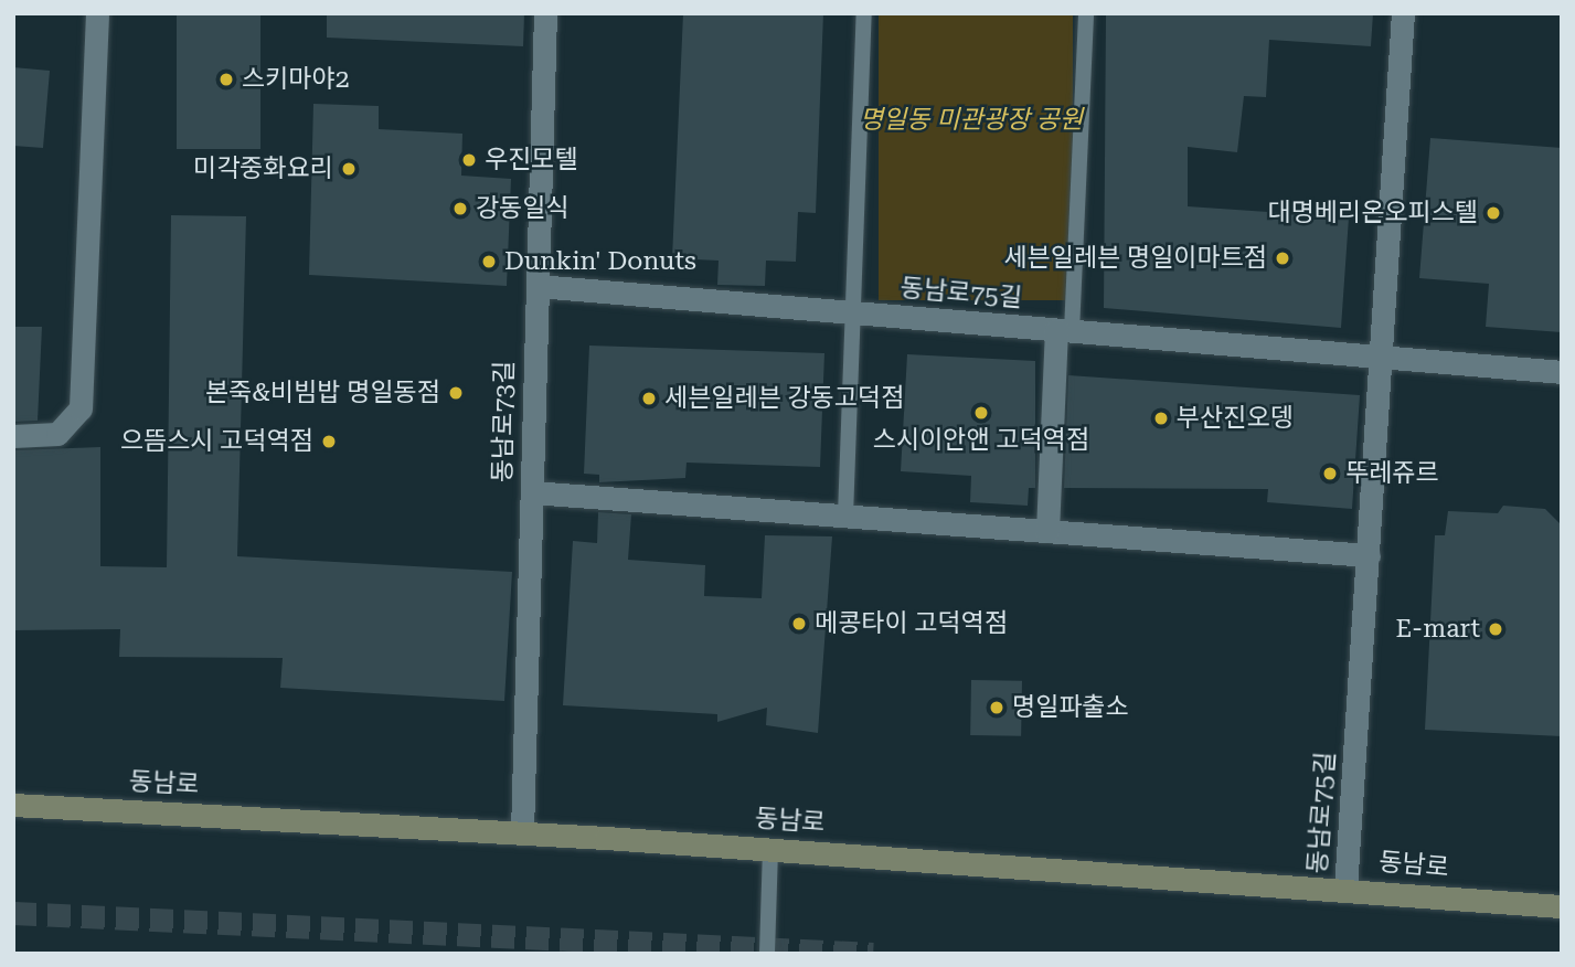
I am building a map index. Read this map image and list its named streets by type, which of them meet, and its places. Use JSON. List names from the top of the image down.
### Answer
{
  "streets": {
    "main road": ["동남로"],
    "street": ["동남로75길", "동남로73길"]
  },
  "crossings": [
    ["동남로75길", "동남로73길"],
    ["동남로75길", "동남로"],
    ["동남로73길", "동남로"]
  ],
  "parks": ["명일동 미관광장 공원"],
  "places": [
    "스키마야2",
    "우진모텔",
    "미각중화요리",
    "강동일식",
    "대명베리온오피스텔",
    "세븐일레븐 명일이마트점",
    "Dunkin' Donuts",
    "본죽&비빔밥 명일동점",
    "세븐일레븐 강동고덕점",
    "스시이안앤 고덕역점",
    "부산진오뎅",
    "으뜸스시 고덕역점",
    "뚜레쥬르",
    "메콩타이 고덕역점",
    "E-mart",
    "명일파출소"
  ]
}
